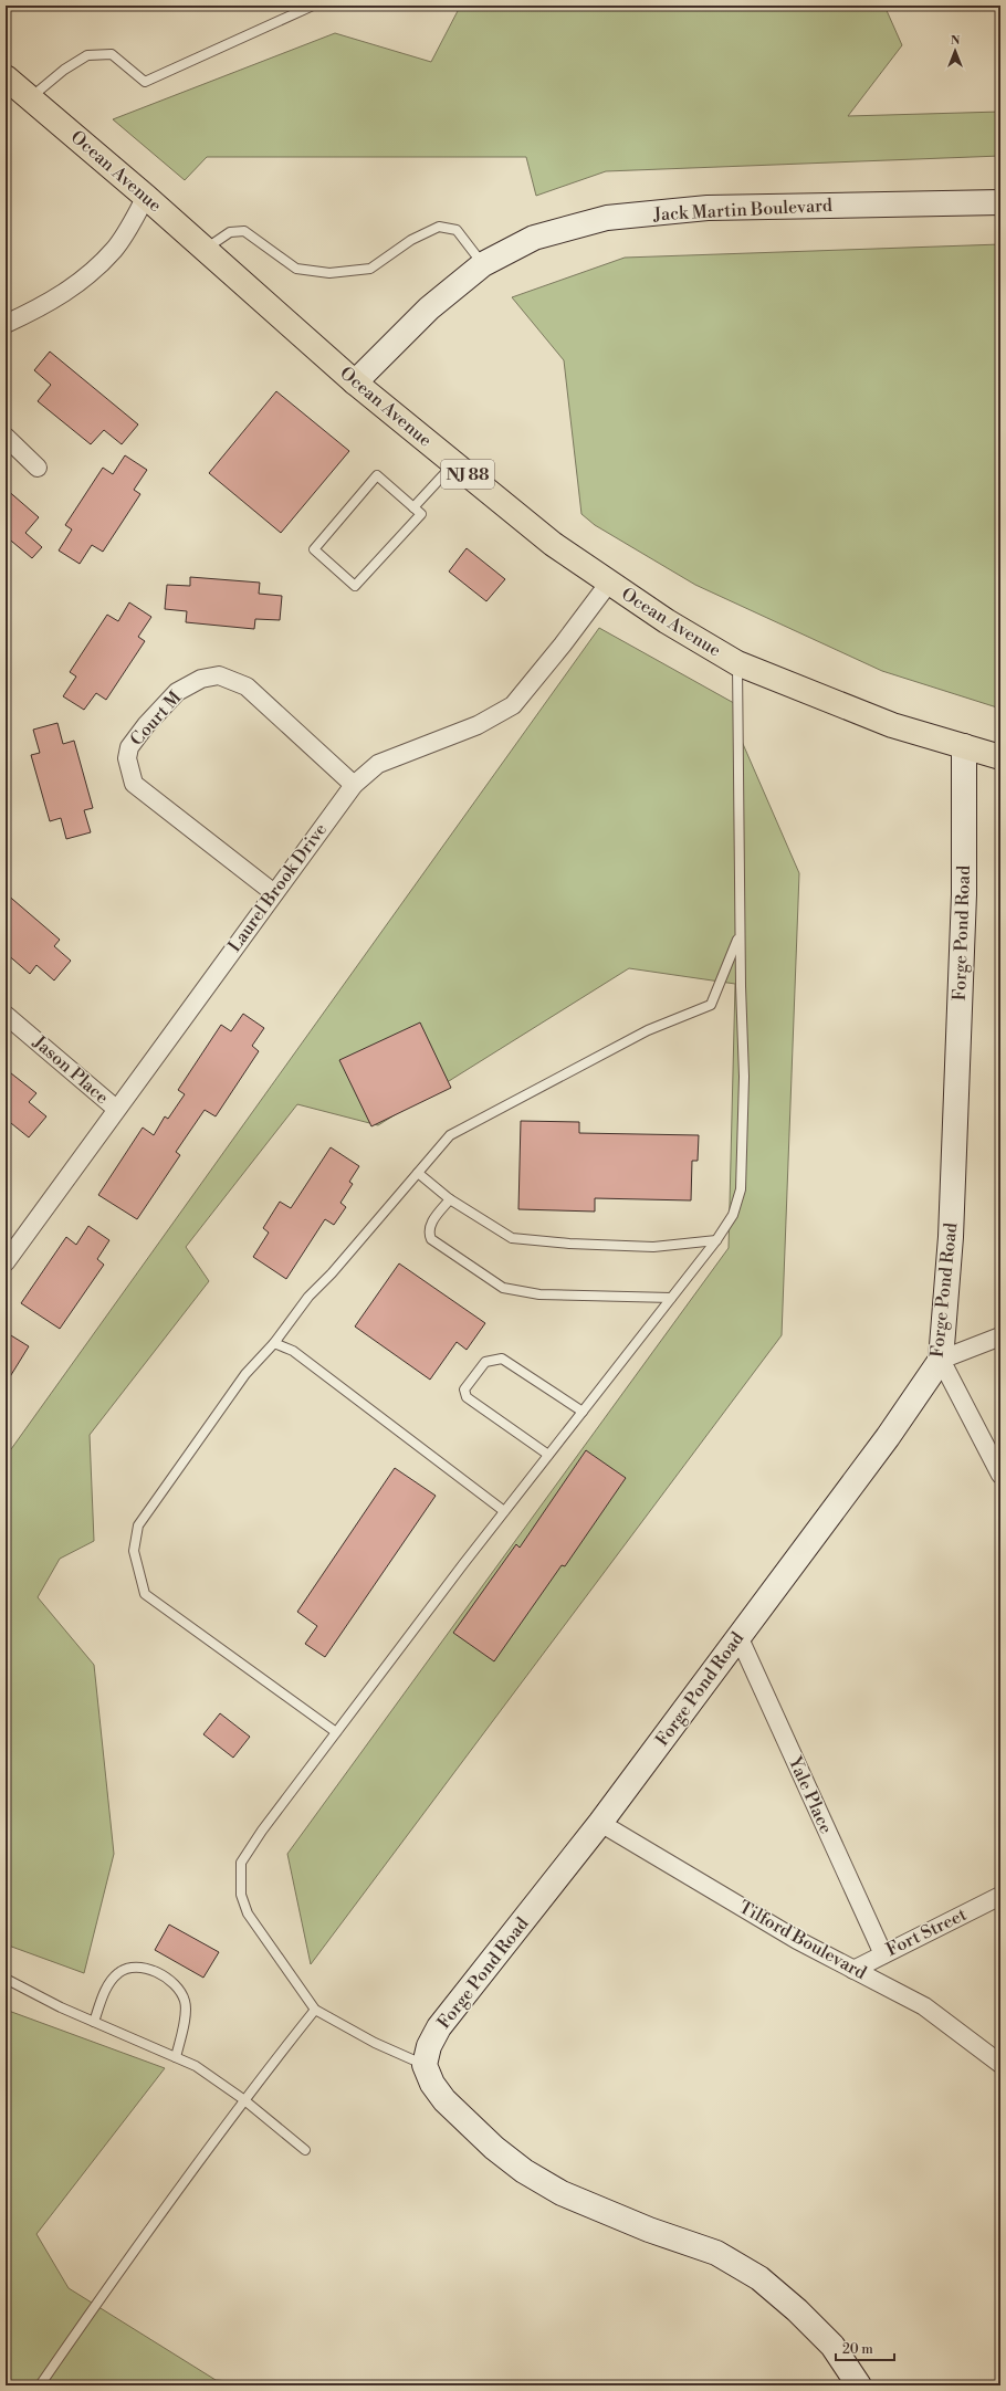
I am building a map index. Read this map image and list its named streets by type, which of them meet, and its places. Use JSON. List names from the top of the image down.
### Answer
{
  "streets": {
    "main road": ["Ocean Avenue", "NJ 88"],
    "street": [
      "Jack Martin Boulevard",
      "Court M",
      "Laurel Brook Drive",
      "Forge Pond Road",
      "Jason Place",
      "Yale Place",
      "Fort Street",
      "Tilford Boulevard"
    ]
  },
  "crossings": [
    ["Ocean Avenue", "Jack Martin Boulevard"],
    ["Ocean Avenue", "Laurel Brook Drive"],
    ["Ocean Avenue", "Forge Pond Road"],
    ["Court M", "Laurel Brook Drive"],
    ["Laurel Brook Drive", "Jason Place"],
    ["Forge Pond Road", "Yale Place"],
    ["Forge Pond Road", "Tilford Boulevard"],
    ["Yale Place", "Fort Street"],
    ["Fort Street", "Tilford Boulevard"]
  ],
  "scale_bar": "20 m",
  "north": "top"
}
